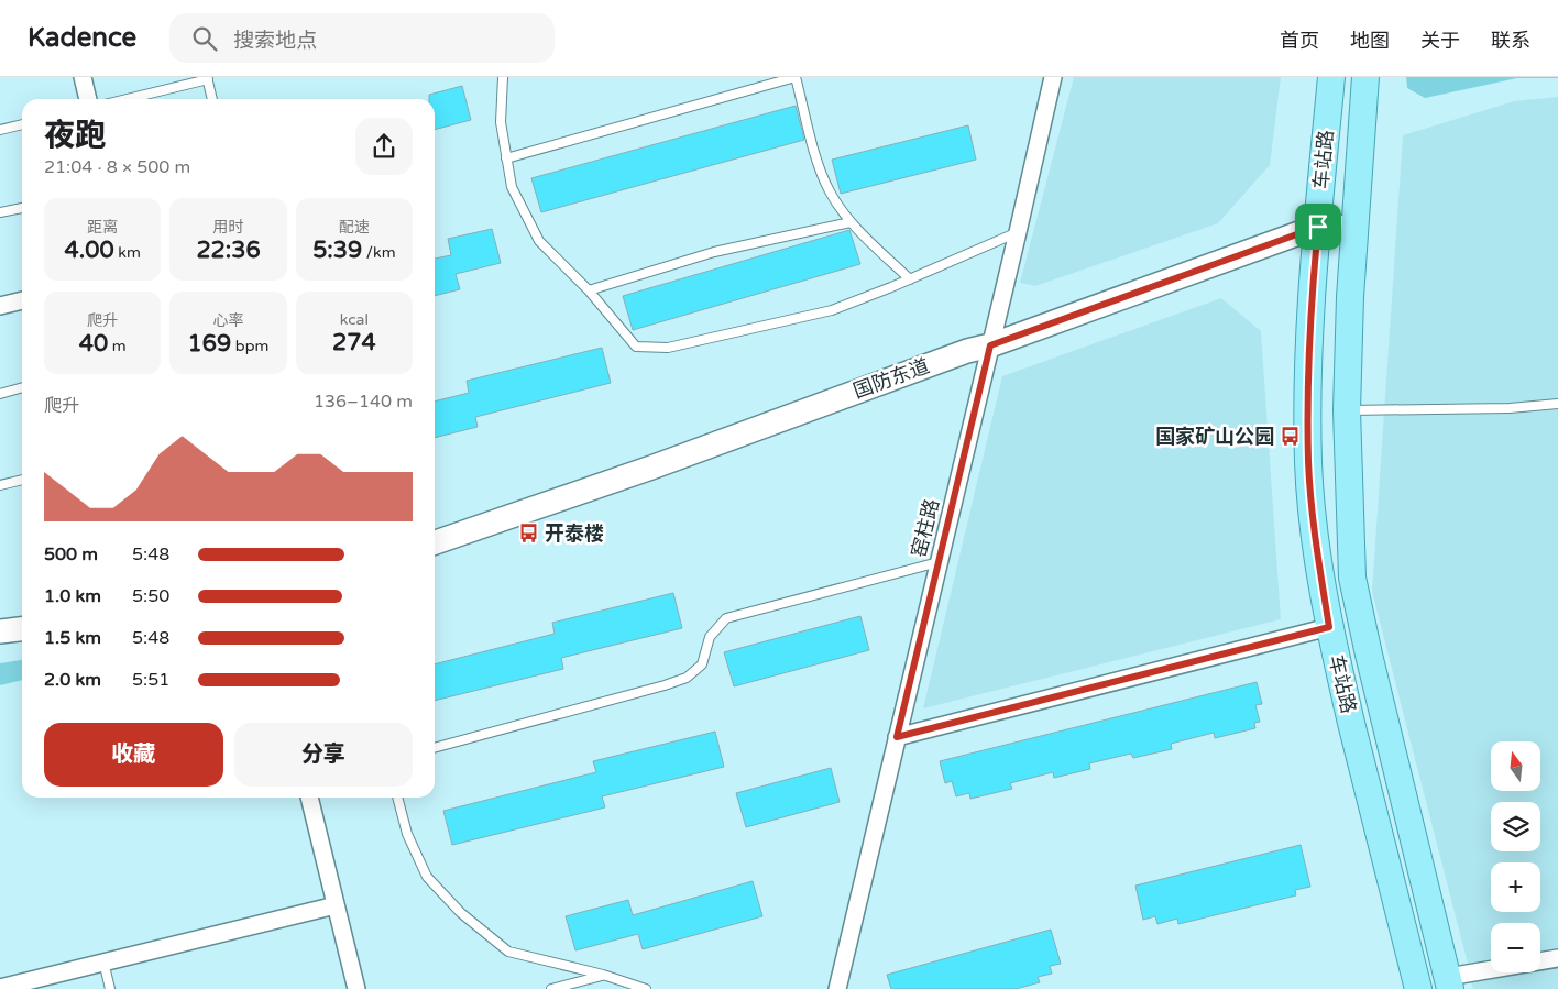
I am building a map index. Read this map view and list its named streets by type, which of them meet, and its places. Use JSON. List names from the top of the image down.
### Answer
{
  "streets": {
    "main road": ["车站路"],
    "street": ["国防东道", "窑柱路"]
  },
  "crossings": [
    ["车站路", "国防东道"],
    ["国防东道", "窑柱路"]
  ],
  "places": {
    "bus stop": ["国家矿山公园", "开泰楼"]
  },
  "north": "top",
  "page": {
    "header": "Kadence",
    "search": "搜索地点",
    "nav": [
      "首页",
      "地图",
      "关于",
      "联系"
    ],
    "heading": ["夜跑", "21:04 · 8 × 500 m"],
    "stats": [
      ["距离", "4.00 km"],
      ["用时", "22:36"],
      ["配速", "5:39 /km"],
      ["爬升", "40 m"],
      ["心率", "169 bpm"],
      ["kcal", "274"]
    ],
    "chart": ["爬升", "136–140 m"],
    "list": [
      {
        "name": "500 m",
        "note": "5:48"
      },
      {
        "name": "1.0 km",
        "note": "5:50"
      },
      {
        "name": "1.5 km",
        "note": "5:48"
      },
      {
        "name": "2.0 km",
        "note": "5:51"
      }
    ],
    "buttons": ["收藏", "分享"],
    "map_buttons": ["+", "−"]
  }
}
